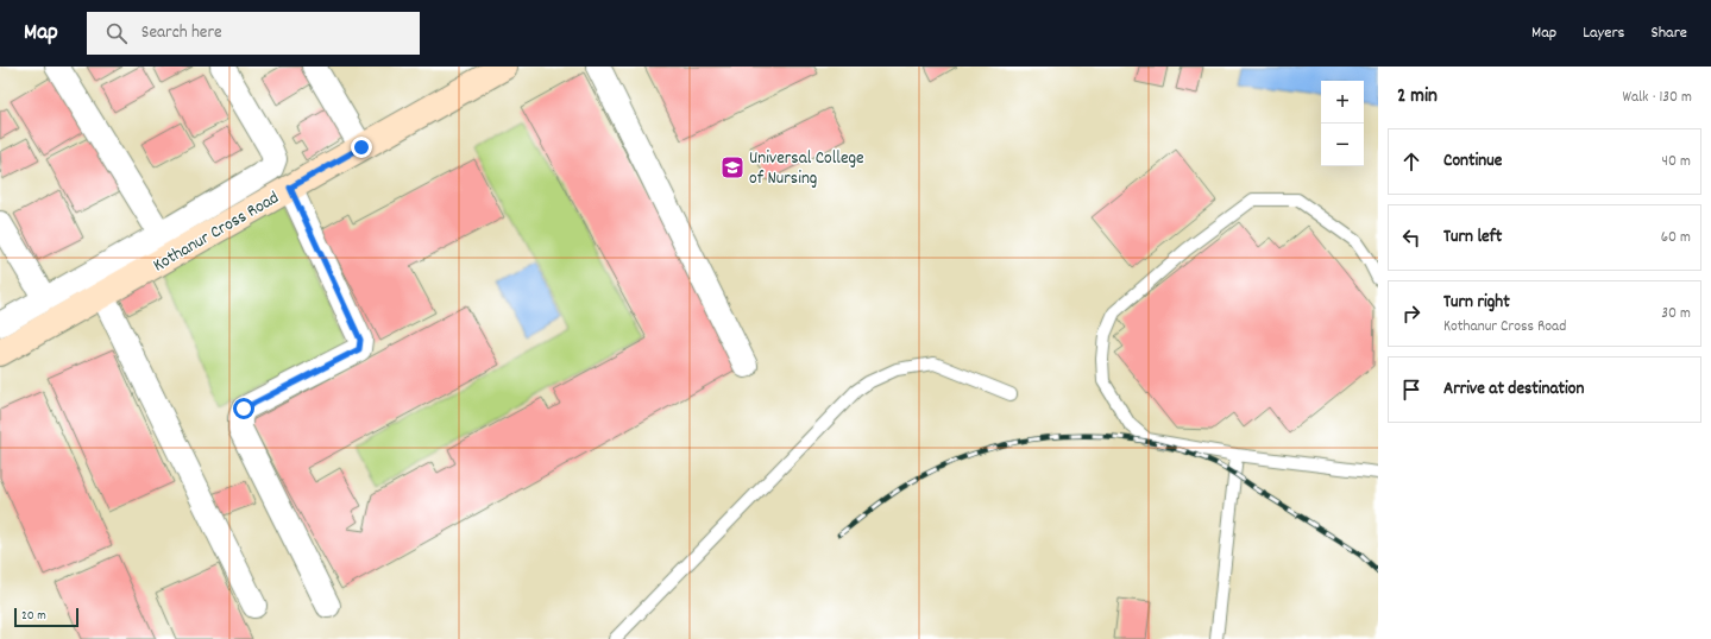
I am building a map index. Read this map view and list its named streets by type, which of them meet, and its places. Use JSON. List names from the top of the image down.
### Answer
{
  "streets": {
    "street": ["Kothanur Cross Road"]
  },
  "places": {
    "school or university": ["Universal College of Nursing"]
  },
  "scale_bar": "20 m",
  "page": {
    "header": "Map",
    "search": "Search here",
    "nav": ["Map", "Layers", "Share"],
    "heading": ["2 min", "Walk · 130 m"],
    "map_buttons": ["+", "−"],
    "list": [
      ["Continue", "40 m"],
      ["Turn left", "60 m"],
      ["Turn right", "Kothanur Cross Road", "30 m"],
      "Arrive at destination"
    ],
    "scale": "20 m"
  }
}
